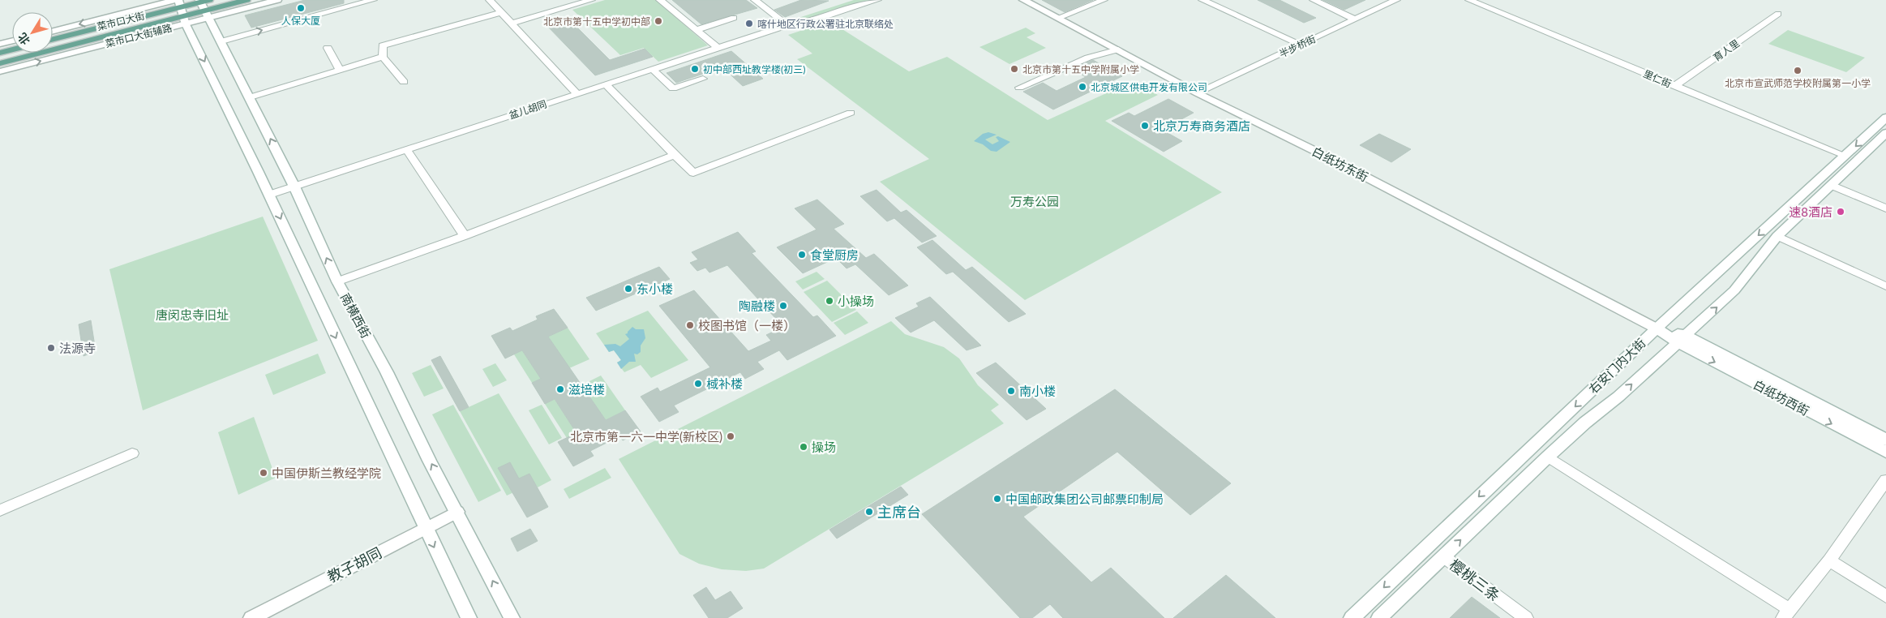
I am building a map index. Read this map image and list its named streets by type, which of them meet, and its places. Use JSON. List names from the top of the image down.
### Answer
{
  "streets": {
    "main road": [
      "菜市口大街",
      "菜市口大街辅路",
      "白纸坊东街",
      "南横西街",
      "右安门内大街",
      "白纸坊西街",
      "教子胡同"
    ],
    "street": [
      "半步桥街",
      "育人里",
      "里仁街",
      "盆儿胡同",
      "樱桃三条"
    ]
  },
  "crossings": [
    ["菜市口大街", "菜市口大街辅路"],
    ["菜市口大街", "南横西街"],
    ["菜市口大街辅路", "南横西街"],
    ["半步桥街", "白纸坊东街"],
    ["育人里", "里仁街"],
    ["里仁街", "右安门内大街"],
    ["盆儿胡同", "南横西街"],
    ["白纸坊东街", "右安门内大街"],
    ["白纸坊东街", "白纸坊西街"],
    ["南横西街", "教子胡同"],
    ["右安门内大街", "白纸坊西街"],
    ["右安门内大街", "樱桃三条"]
  ],
  "parks": ["万寿公园", "唐闵忠寺旧址"],
  "places": [
    "人保大厦",
    "北京市第十五中学初中部",
    "喀什地区行政公署驻北京联络处",
    "初中部西址教学楼(初三)",
    "北京市第十五中学附属小学",
    "北京市宣武师范学校附属第一小学",
    "北京城区供电开发有限公司",
    "北京万寿商务酒店",
    "速8酒店",
    "食堂厨房",
    "东小楼",
    "小操场",
    "陶融楼",
    "校图书馆（一楼）",
    "法源寺",
    "棫补楼",
    "滋培楼",
    "南小楼",
    "北京市第一六一中学(新校区)",
    "操场",
    "中国伊斯兰教经学院",
    "中国邮政集团公司邮票印制局",
    "主席台"
  ],
  "north": "bottom left"
}
